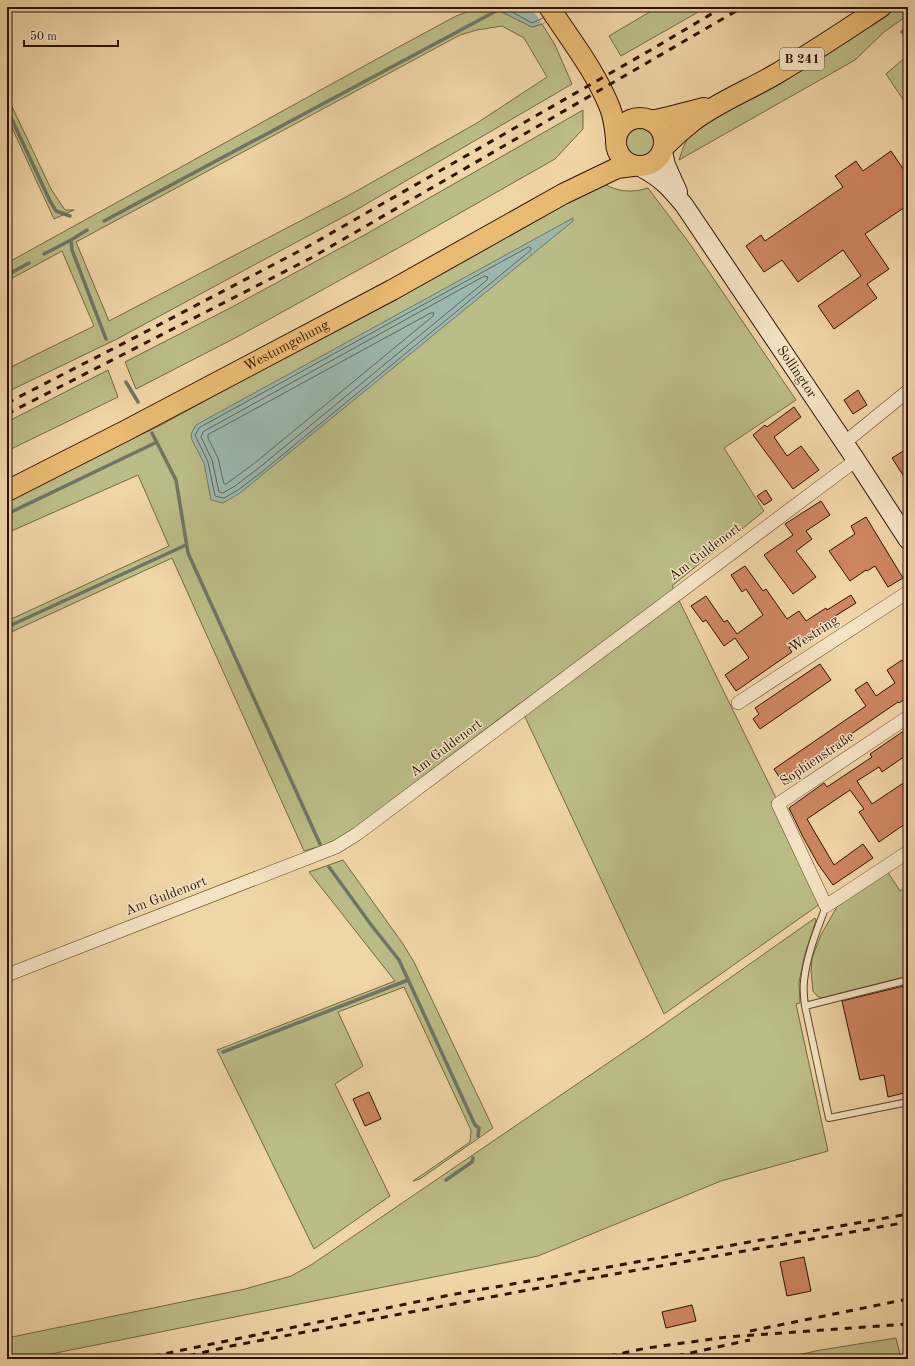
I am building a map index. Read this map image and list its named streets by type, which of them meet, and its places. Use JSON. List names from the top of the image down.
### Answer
{
  "streets": {
    "main road": ["B 241", "Westumgehung", "Sollingtor"],
    "street": ["Am Guldenort", "Westring", "Sophienstraße"]
  },
  "crossings": [
    ["B 241", "Westumgehung"],
    ["B 241", "Sollingtor"],
    ["Westumgehung", "Sollingtor"],
    ["Sollingtor", "Am Guldenort"]
  ],
  "scale_bar": "50 m"
}
